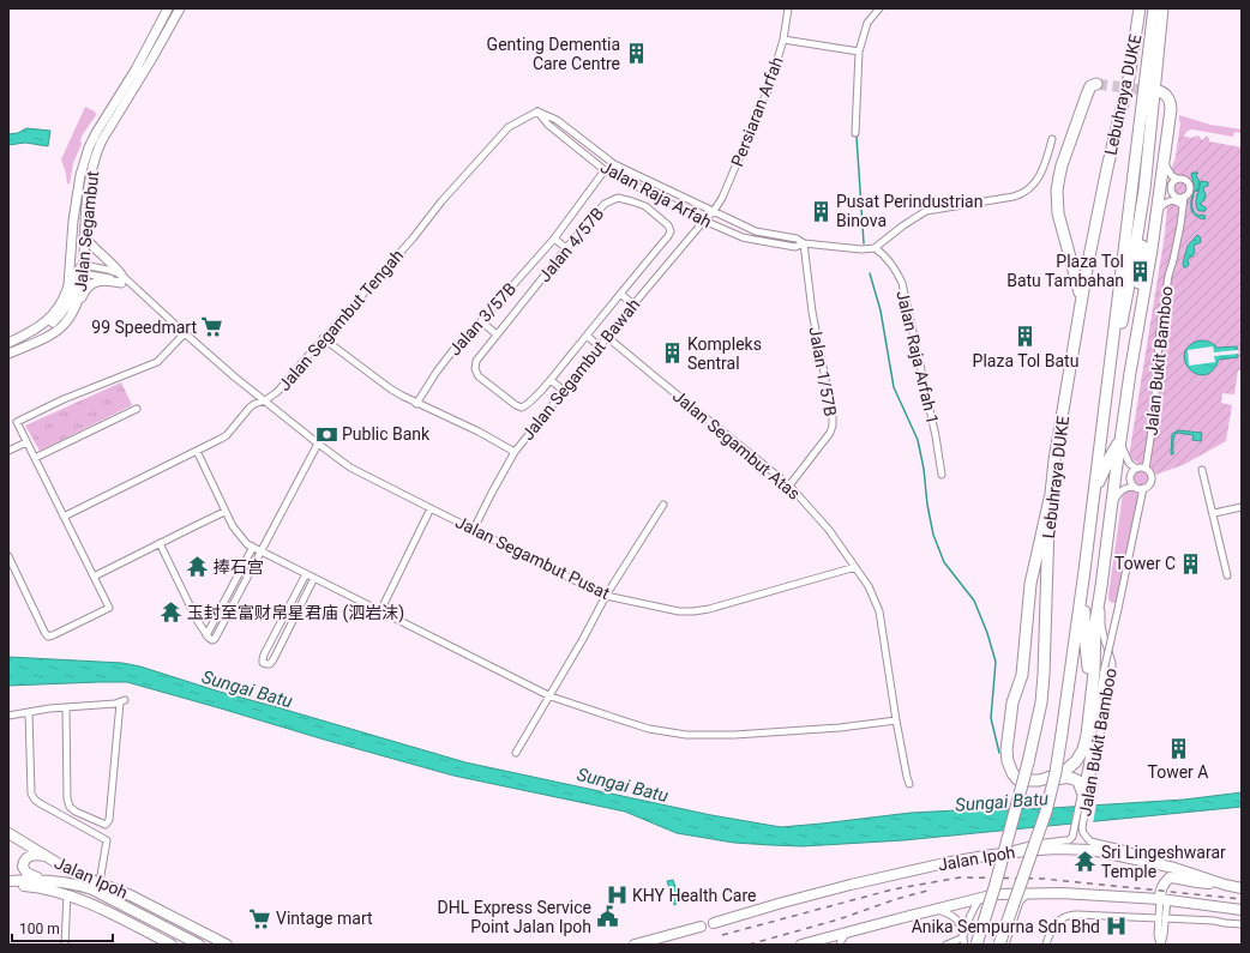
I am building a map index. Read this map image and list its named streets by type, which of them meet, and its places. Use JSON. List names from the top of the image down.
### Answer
{
  "streets": {
    "highway": ["Lebuhraya DUKE"],
    "main road": ["Jalan Segambut", "Jalan Ipoh"],
    "street": [
      "Persiaran Arfah",
      "Jalan Raja Arfah",
      "Jalan 4/57B",
      "Jalan 3/57B",
      "Jalan Segambut Tengah",
      "Jalan Raja Arfah 1",
      "Jalan Bukit Bamboo",
      "Jalan Segambut Bawah",
      "Jalan 1/57B",
      "Jalan Segambut Atas",
      "Jalan Segambut Pusat"
    ]
  },
  "crossings": [
    ["Persiaran Arfah", "Jalan Raja Arfah"],
    ["Persiaran Arfah", "Jalan Segambut Bawah"],
    ["Jalan Raja Arfah", "Jalan 3/57B"],
    ["Jalan Raja Arfah", "Jalan Segambut Tengah"],
    ["Jalan Raja Arfah", "Jalan Raja Arfah 1"],
    ["Jalan Raja Arfah", "Jalan Segambut Bawah"],
    ["Jalan Raja Arfah", "Jalan 1/57B"],
    ["Jalan Segambut Tengah", "Jalan Segambut Pusat"],
    ["Jalan Bukit Bamboo", "Jalan Ipoh"],
    ["Jalan Segambut Bawah", "Jalan Segambut Atas"],
    ["Jalan Segambut Bawah", "Jalan Segambut Pusat"],
    ["Jalan 1/57B", "Jalan Segambut Atas"],
    ["Jalan Segambut Atas", "Jalan Segambut Pusat"]
  ],
  "water": ["Sungai Batu"],
  "places": {
    "building": [
      "Genting Dementia Care Centre",
      "Pusat Perindustrian Binova",
      "Plaza Tol Batu Tambahan",
      "Plaza Tol Batu",
      "Kompleks Sentral",
      "Tower C",
      "Tower A"
    ],
    "supermarket": ["99 Speedmart", "Vintage mart"],
    "bank": ["Public Bank"],
    "temple": ["捧石宫", "玉封至富财帛星君庙 (泗岩沫)", "Sri Lingeshwarar Temple"],
    "hospital": ["KHY Health Care", "Anika Sempurna Sdn Bhd"],
    "public building": ["DHL Express Service Point Jalan Ipoh"]
  },
  "scale_bar": "100 m"
}
